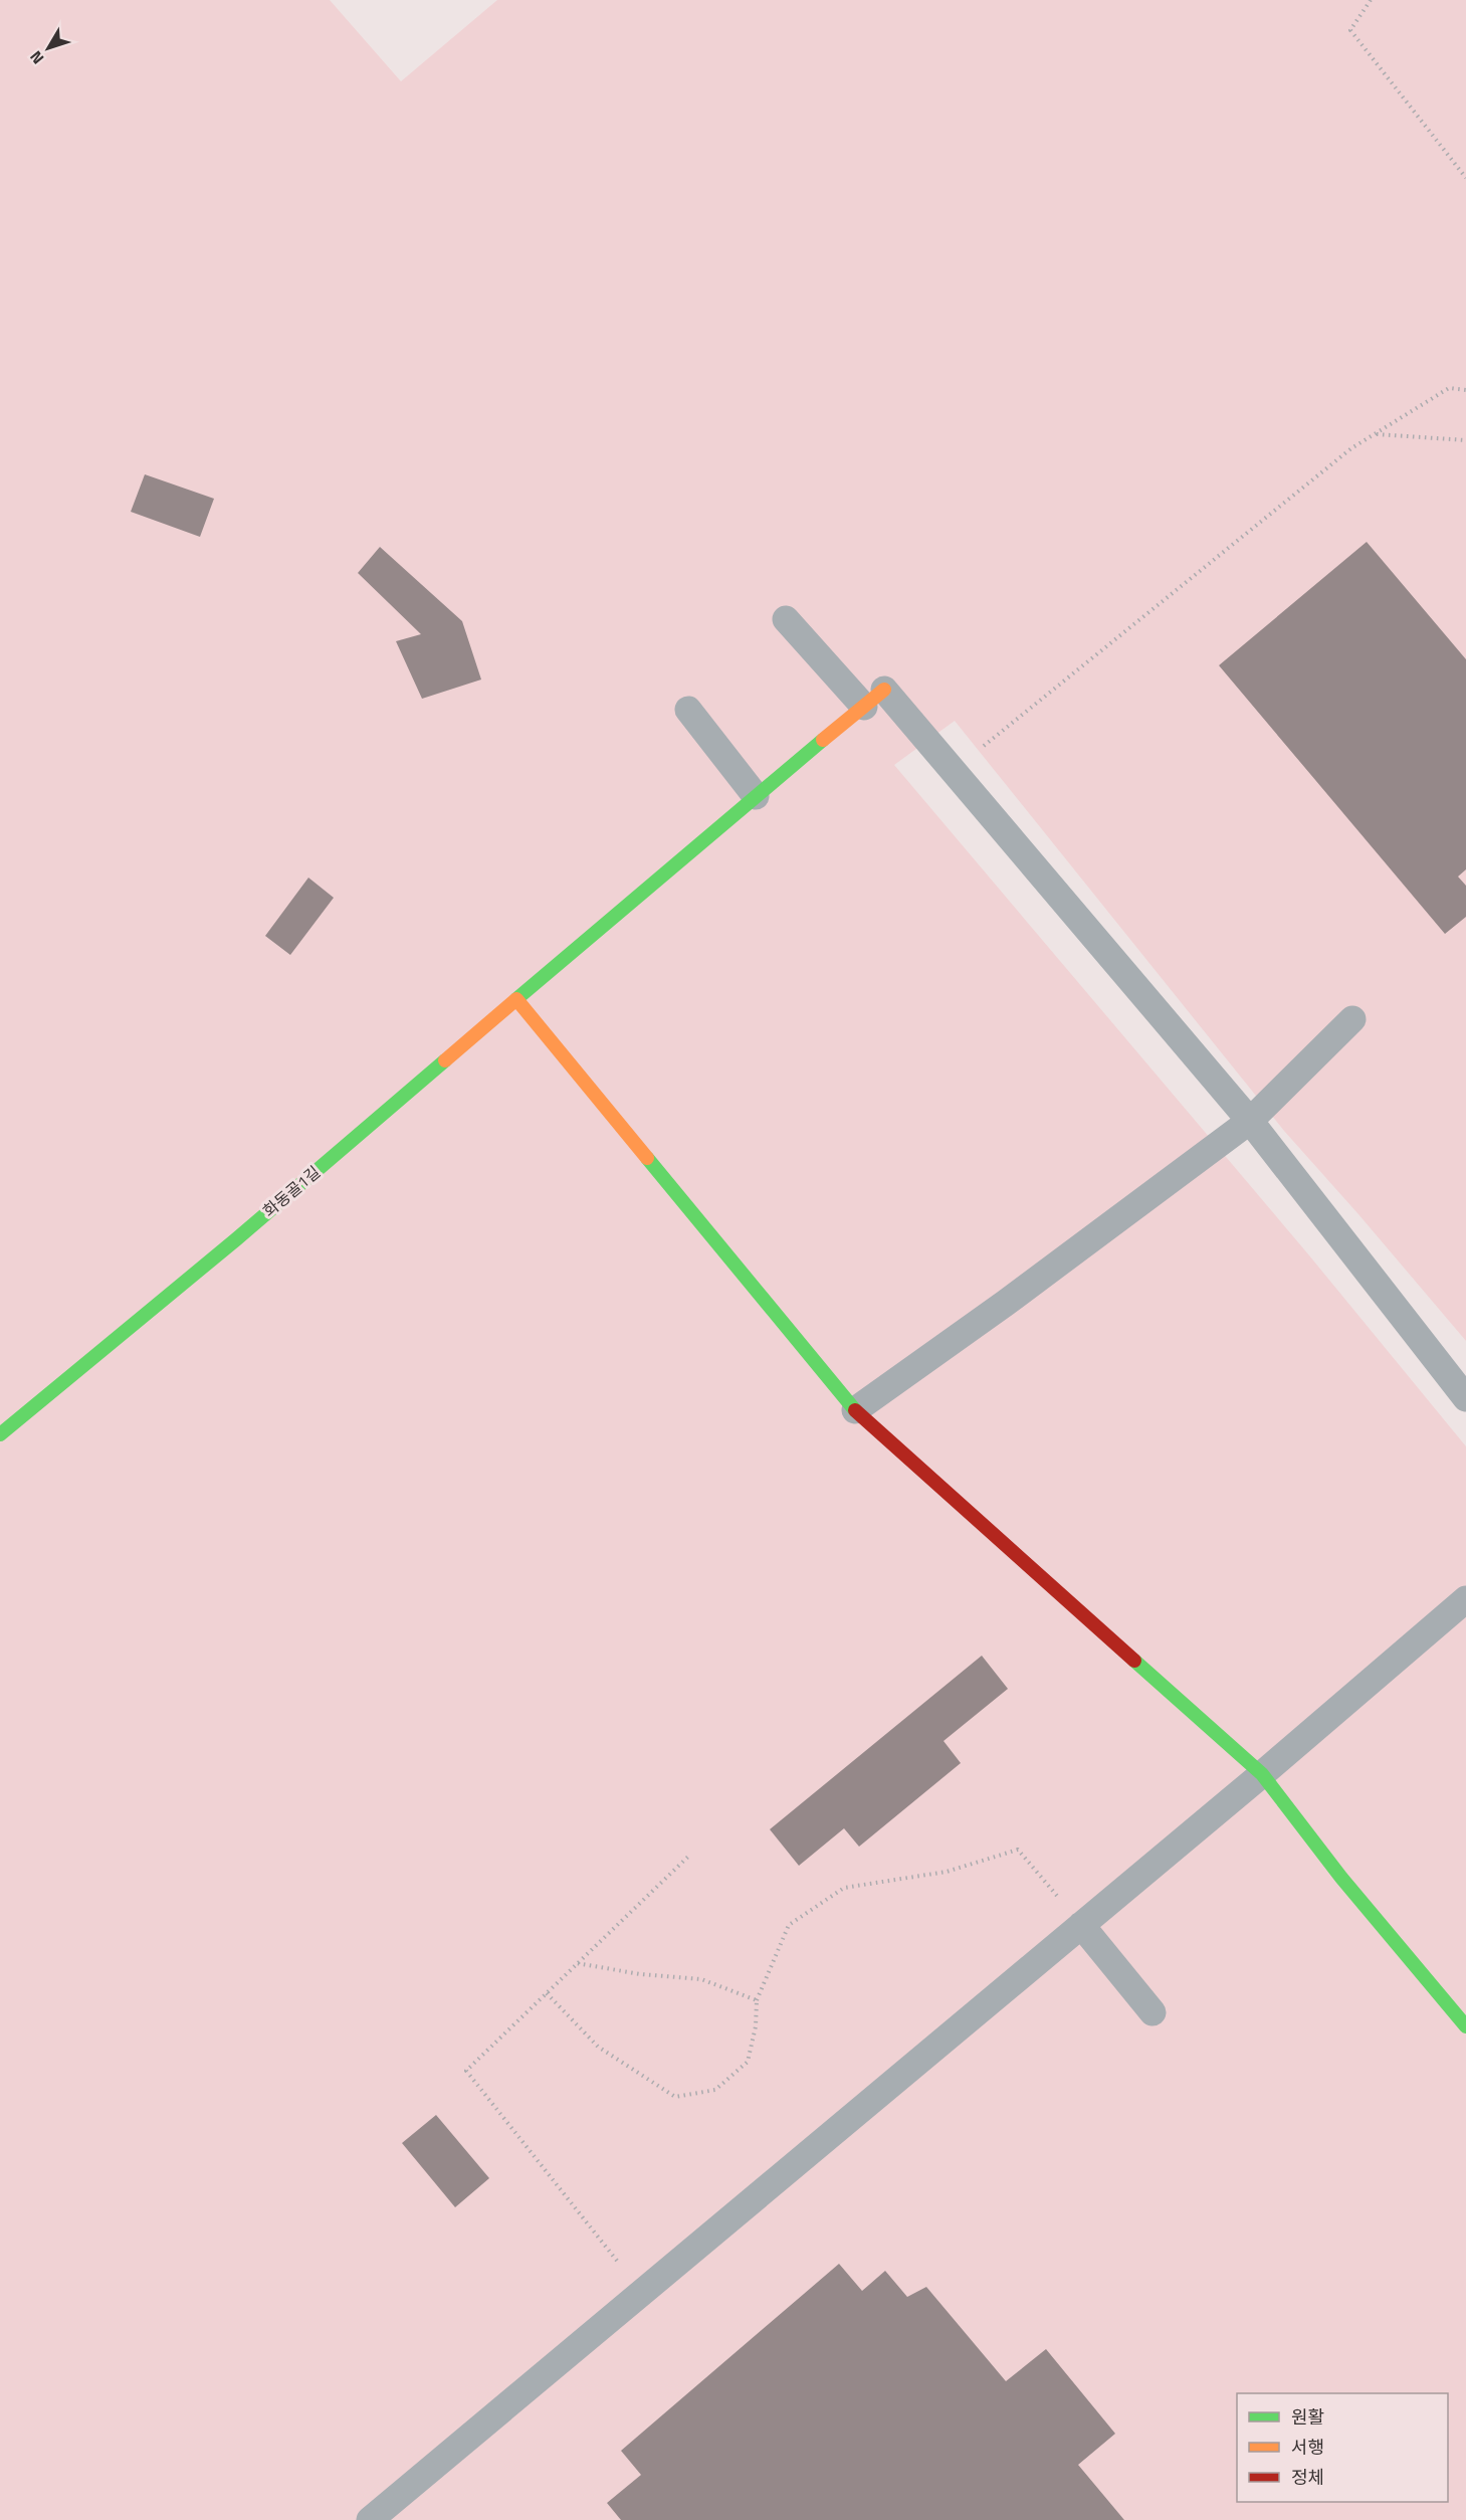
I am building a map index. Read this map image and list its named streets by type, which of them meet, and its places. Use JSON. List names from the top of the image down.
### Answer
{
  "streets": {
    "street": ["화동골1길"]
  },
  "legend": ["원활", "서행", "정체"],
  "north": "bottom left"
}
